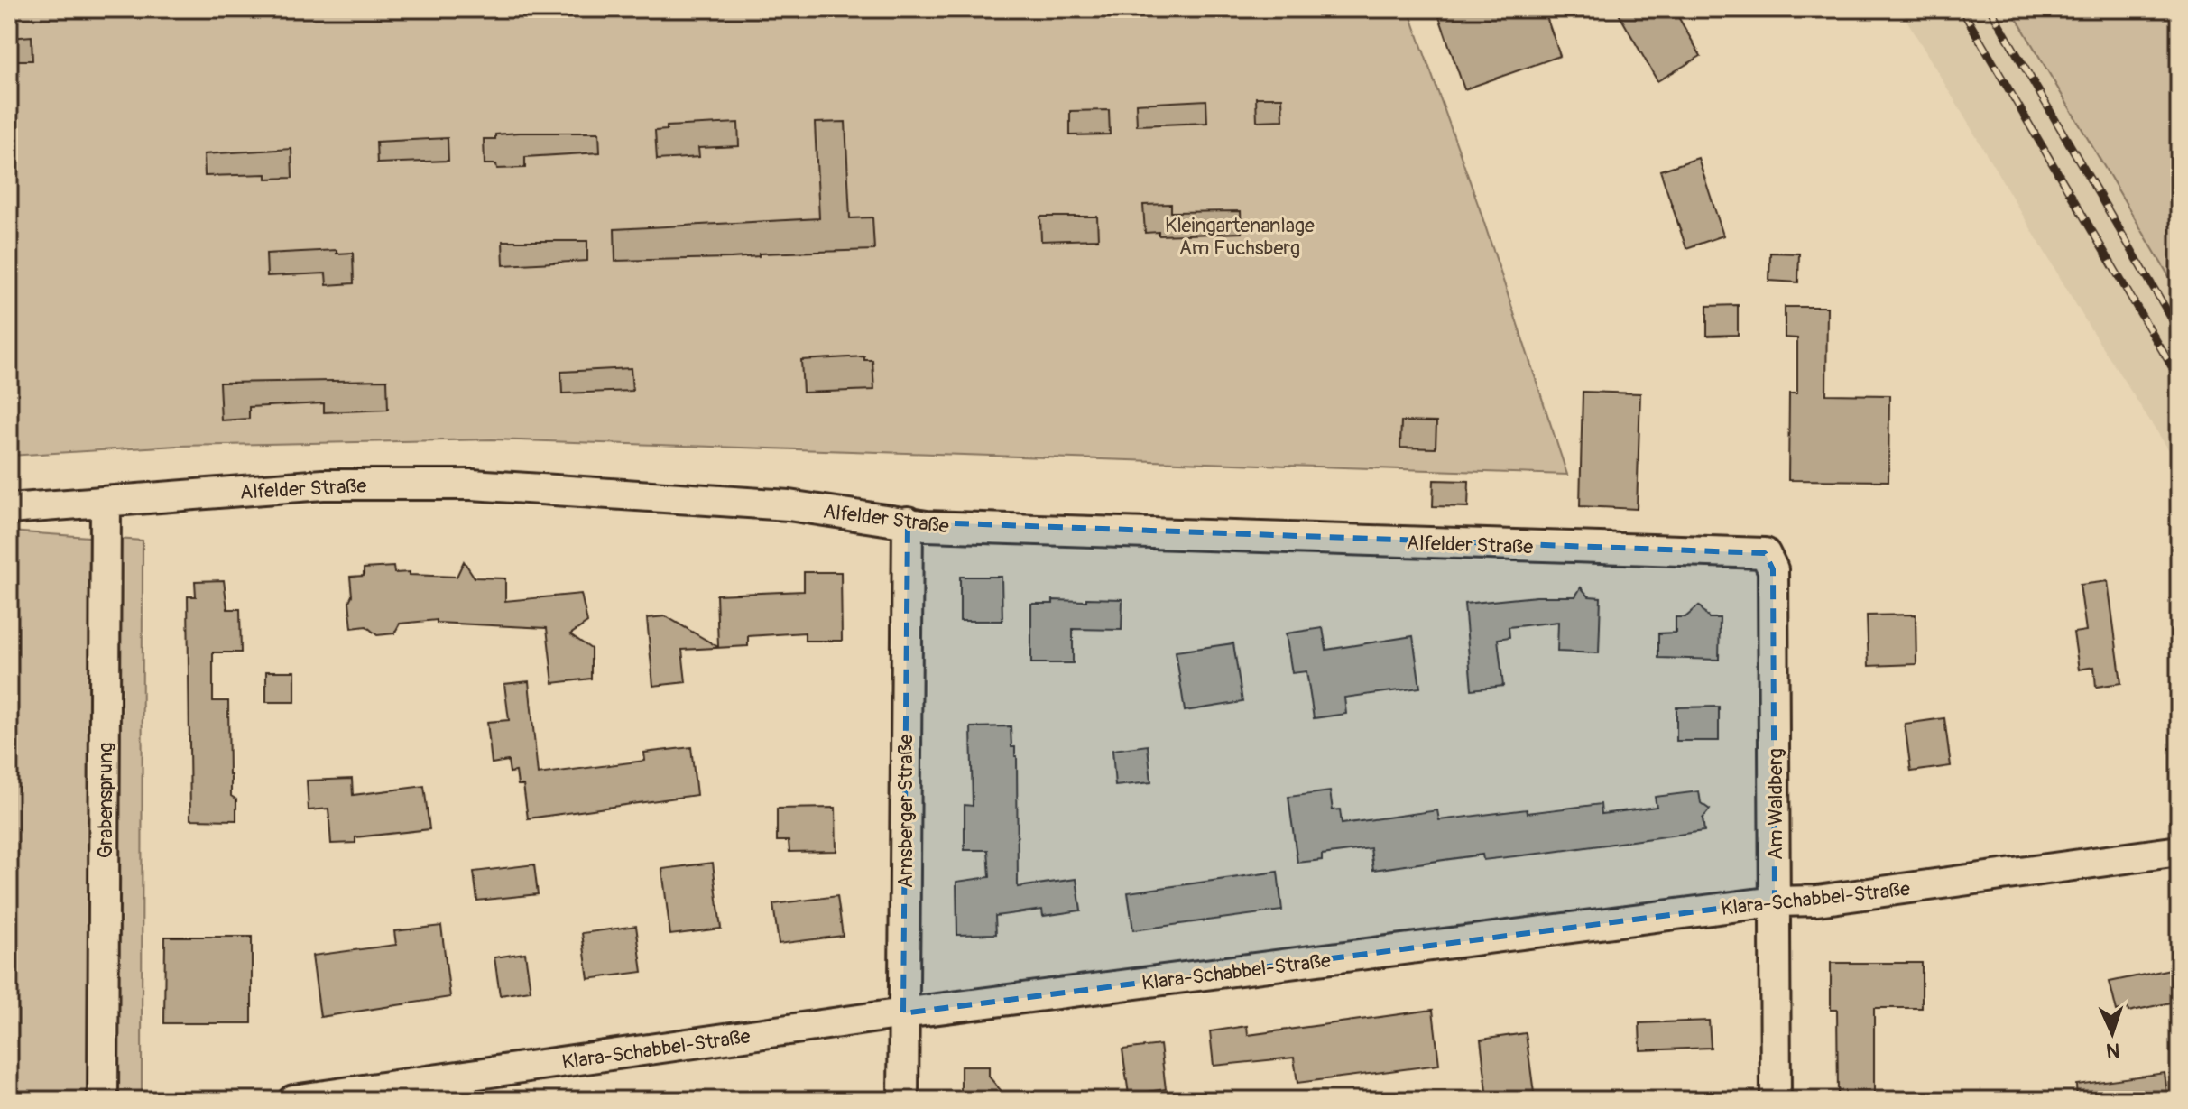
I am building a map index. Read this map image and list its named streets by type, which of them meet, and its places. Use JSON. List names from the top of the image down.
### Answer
{
  "streets": {
    "street": [
      "Alfelder Straße",
      "Grabensprung",
      "Am Waldberg",
      "Arnsberger Straße",
      "Klara-Schabbel-Straße"
    ]
  },
  "crossings": [
    ["Alfelder Straße", "Grabensprung"],
    ["Alfelder Straße", "Am Waldberg"],
    ["Alfelder Straße", "Arnsberger Straße"],
    ["Am Waldberg", "Klara-Schabbel-Straße"],
    ["Arnsberger Straße", "Klara-Schabbel-Straße"]
  ],
  "parks": ["Kleingartenanlage Am Fuchsberg"],
  "north": "bottom"
}
